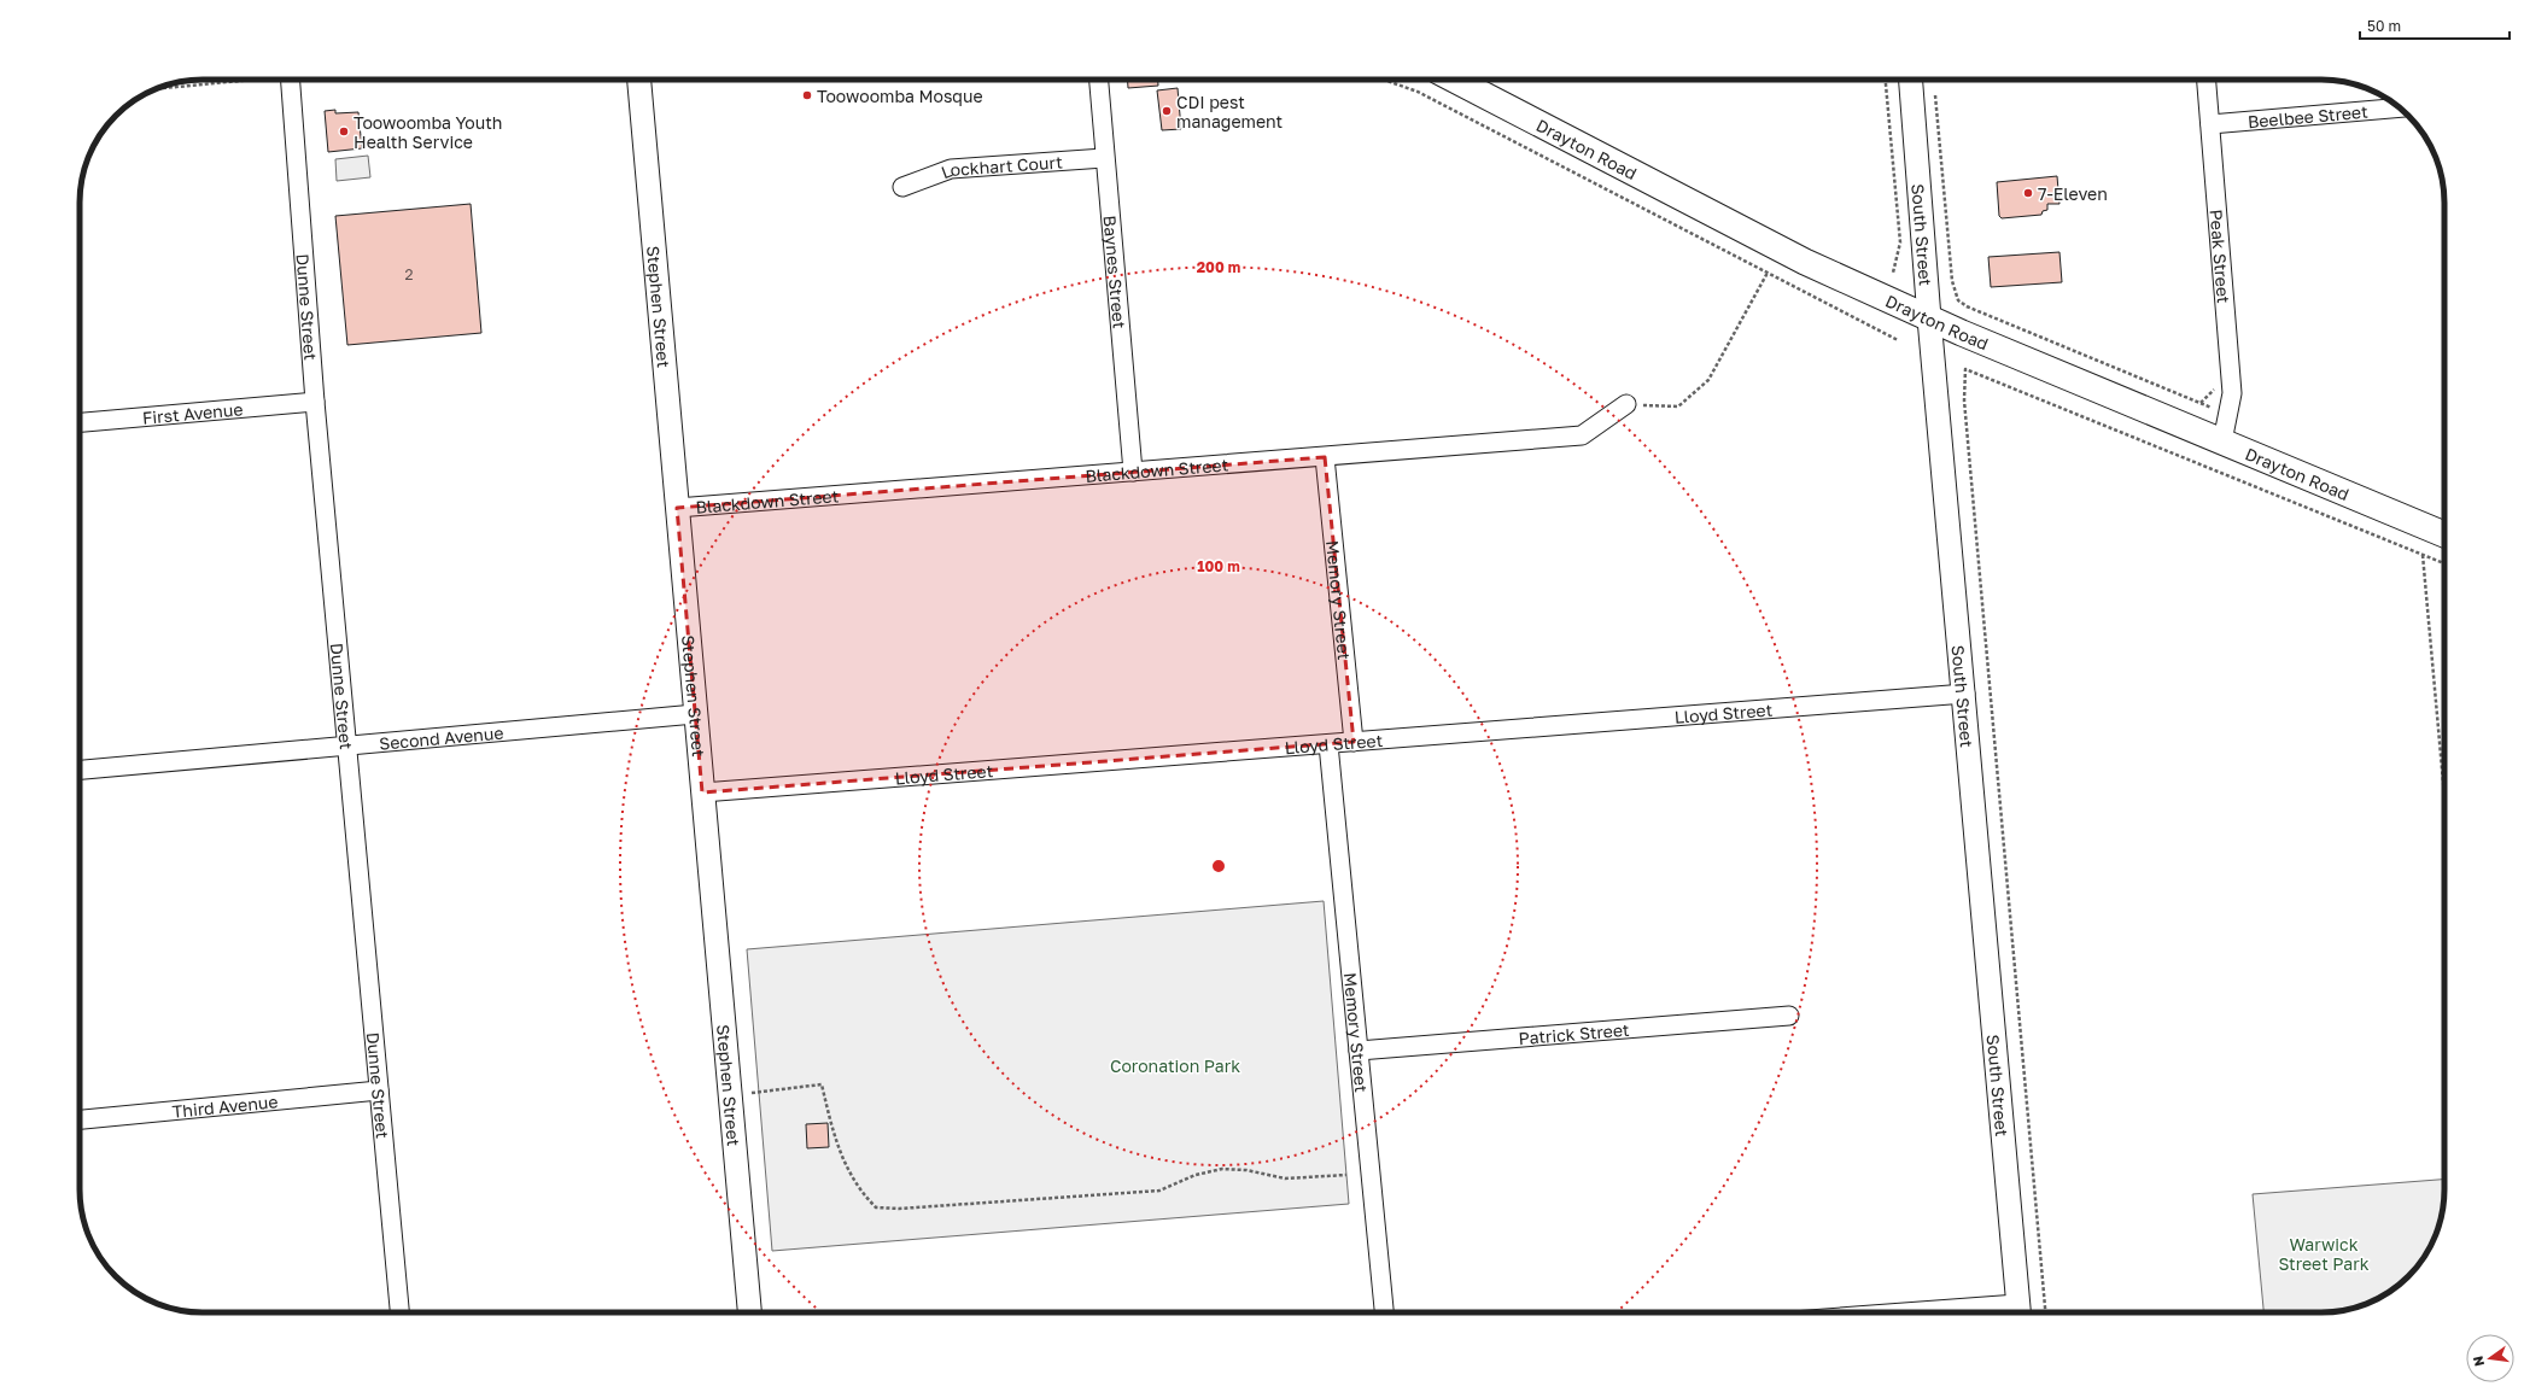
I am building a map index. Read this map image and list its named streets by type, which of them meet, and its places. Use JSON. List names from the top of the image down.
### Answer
{
  "streets": {
    "main road": ["Drayton Road"],
    "street": [
      "Beelbee Street",
      "Lockhart Court",
      "South Street",
      "Peak Street",
      "Baynes Street",
      "Dunne Street",
      "Stephen Street",
      "First Avenue",
      "Blackdown Street",
      "Memory Street",
      "Lloyd Street",
      "Second Avenue",
      "Patrick Street",
      "Third Avenue"
    ]
  },
  "crossings": [
    ["Beelbee Street", "Peak Street"],
    ["Drayton Road", "South Street"],
    ["Drayton Road", "Peak Street"],
    ["Lockhart Court", "Baynes Street"],
    ["South Street", "Lloyd Street"],
    ["Baynes Street", "Blackdown Street"],
    ["Dunne Street", "First Avenue"],
    ["Dunne Street", "Second Avenue"],
    ["Dunne Street", "Third Avenue"],
    ["Stephen Street", "Blackdown Street"],
    ["Stephen Street", "Lloyd Street"],
    ["Stephen Street", "Second Avenue"],
    ["Blackdown Street", "Memory Street"],
    ["Memory Street", "Lloyd Street"],
    ["Memory Street", "Patrick Street"]
  ],
  "parks": ["Coronation Park", "Warwick Street Park"],
  "places": [
    "Toowoomba Mosque",
    "CDI pest management",
    "Toowoomba Youth Health Service",
    "7-Eleven"
  ],
  "house_numbers": ["2"],
  "scale_bar": "50 m",
  "north": "left",
  "rings": ["200 m", "100 m"]
}
